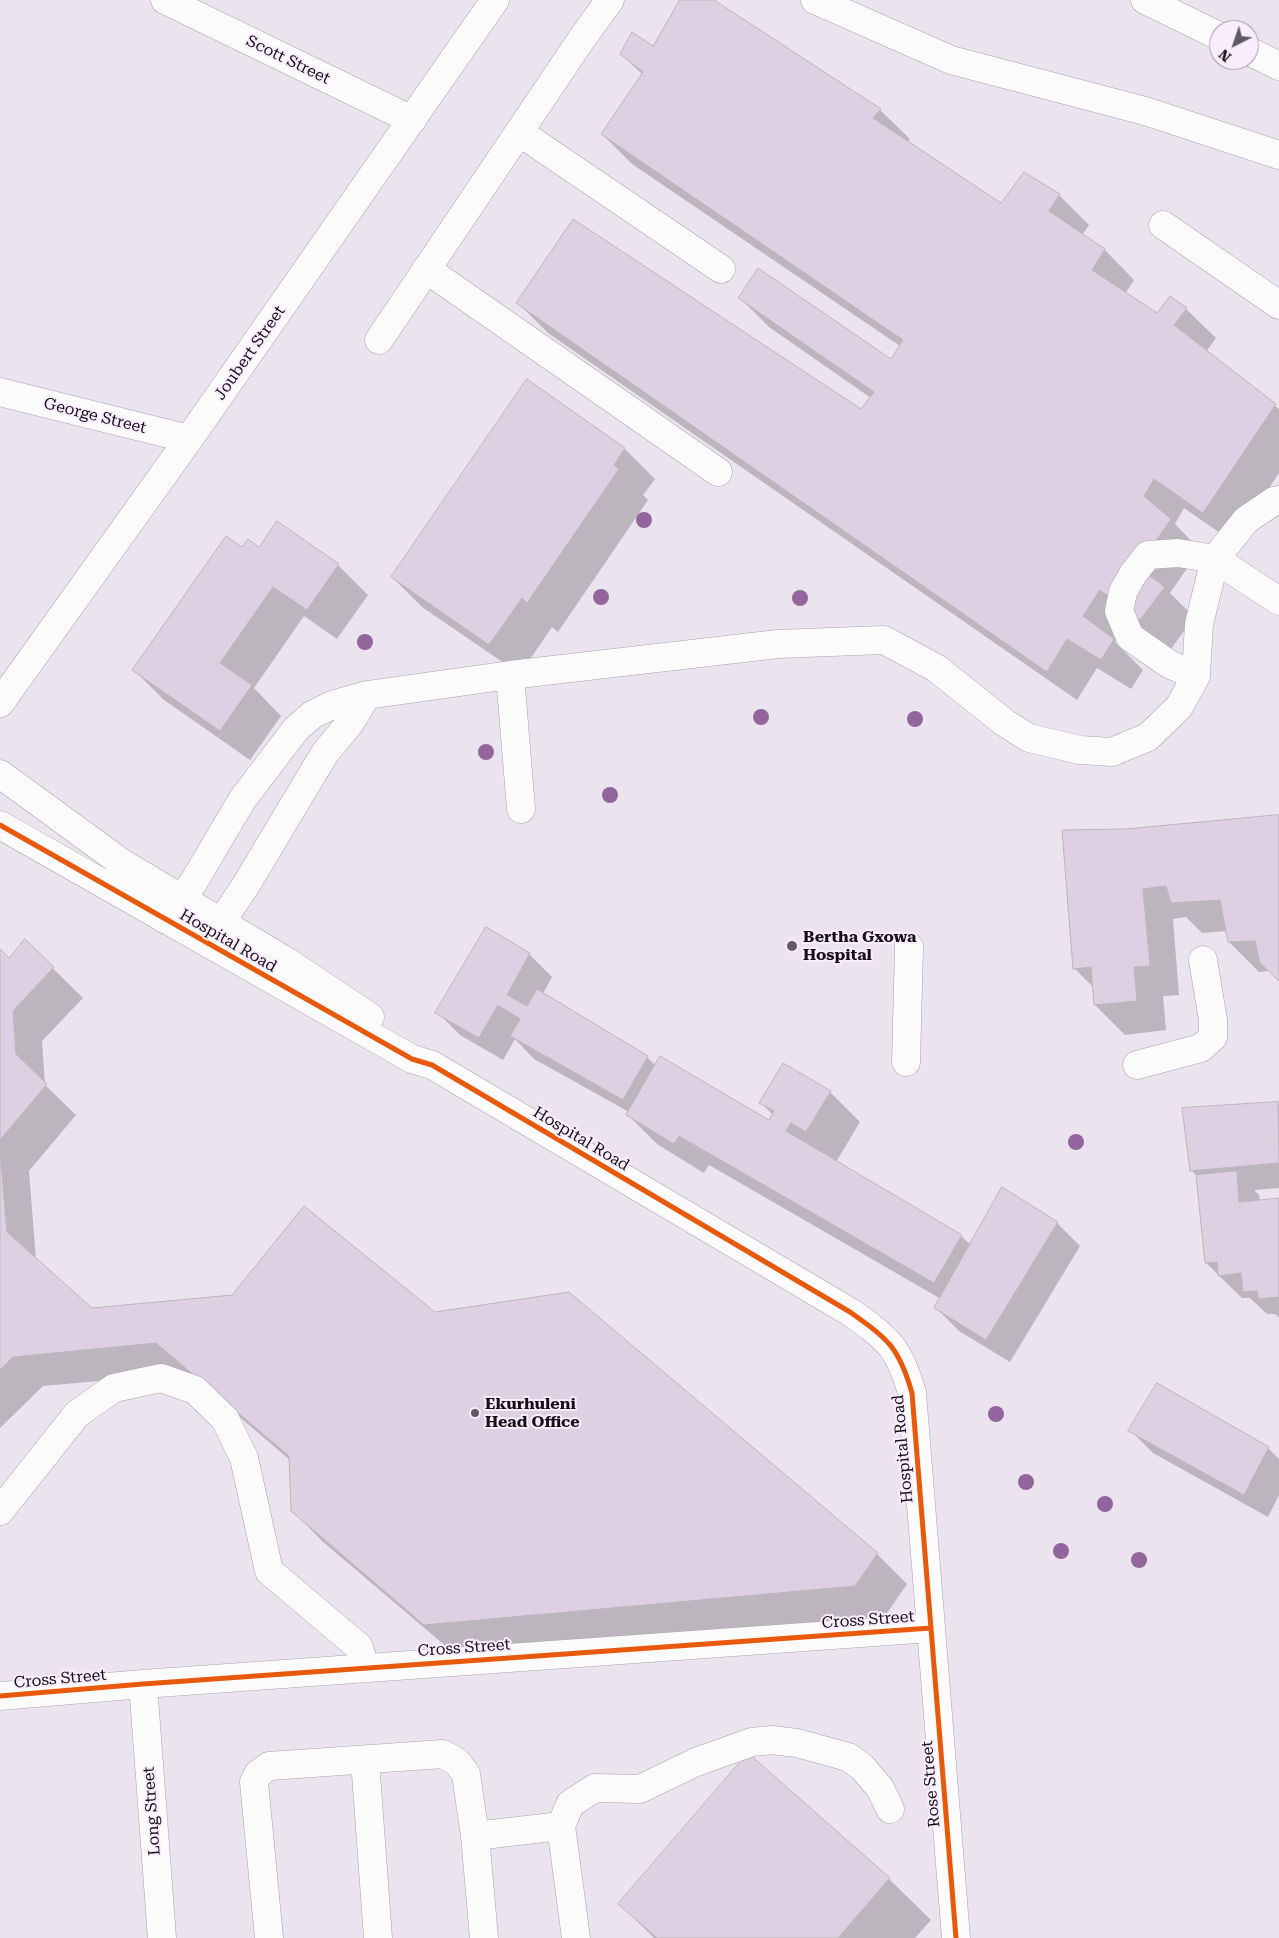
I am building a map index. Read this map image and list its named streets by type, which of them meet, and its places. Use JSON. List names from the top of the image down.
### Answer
{
  "streets": {
    "street": [
      "Scott Street",
      "Joubert Street",
      "George Street",
      "Hospital Road",
      "Cross Street",
      "Rose Street",
      "Long Street"
    ]
  },
  "crossings": [
    ["Scott Street", "Joubert Street"],
    ["Joubert Street", "George Street"],
    ["Hospital Road", "Cross Street"],
    ["Hospital Road", "Rose Street"],
    ["Cross Street", "Rose Street"],
    ["Cross Street", "Long Street"]
  ],
  "places": ["Bertha Gxowa Hospital", "Ekurhuleni Head Office"],
  "north": "bottom left"
}
